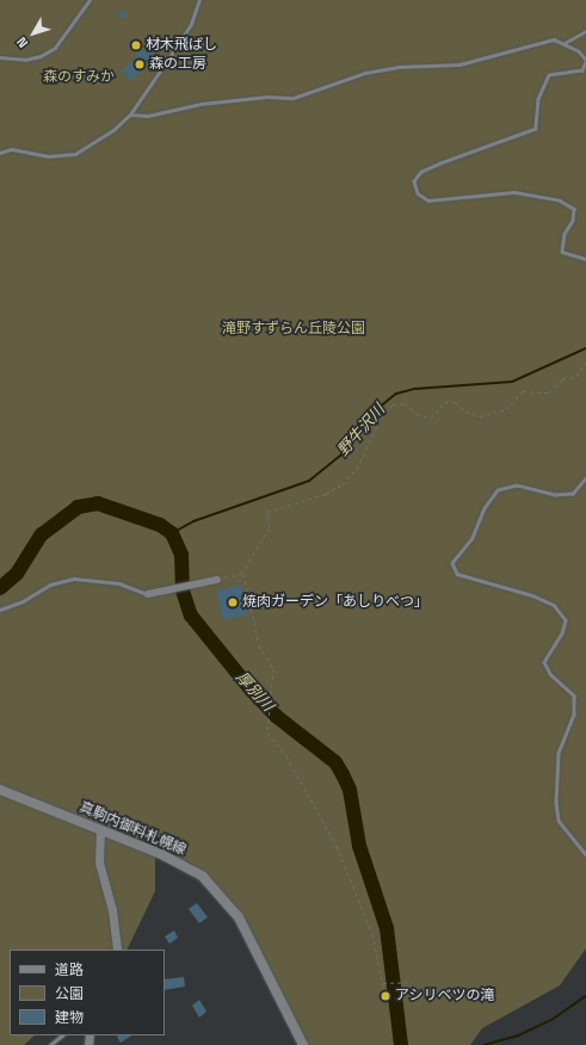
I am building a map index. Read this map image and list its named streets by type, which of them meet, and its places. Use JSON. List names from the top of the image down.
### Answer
{
  "streets": {
    "main road": ["真駒内御料札幌線"]
  },
  "water": ["野牛沢川", "厚別川"],
  "parks": ["森のすみか", "滝野すずらん丘陵公園"],
  "places": [
    "材木飛ばし",
    "森の工房",
    "焼肉ガーデン「あしりべつ」",
    "アシリベツの滝"
  ],
  "legend": ["道路", "公園", "建物"],
  "north": "bottom left"
}
